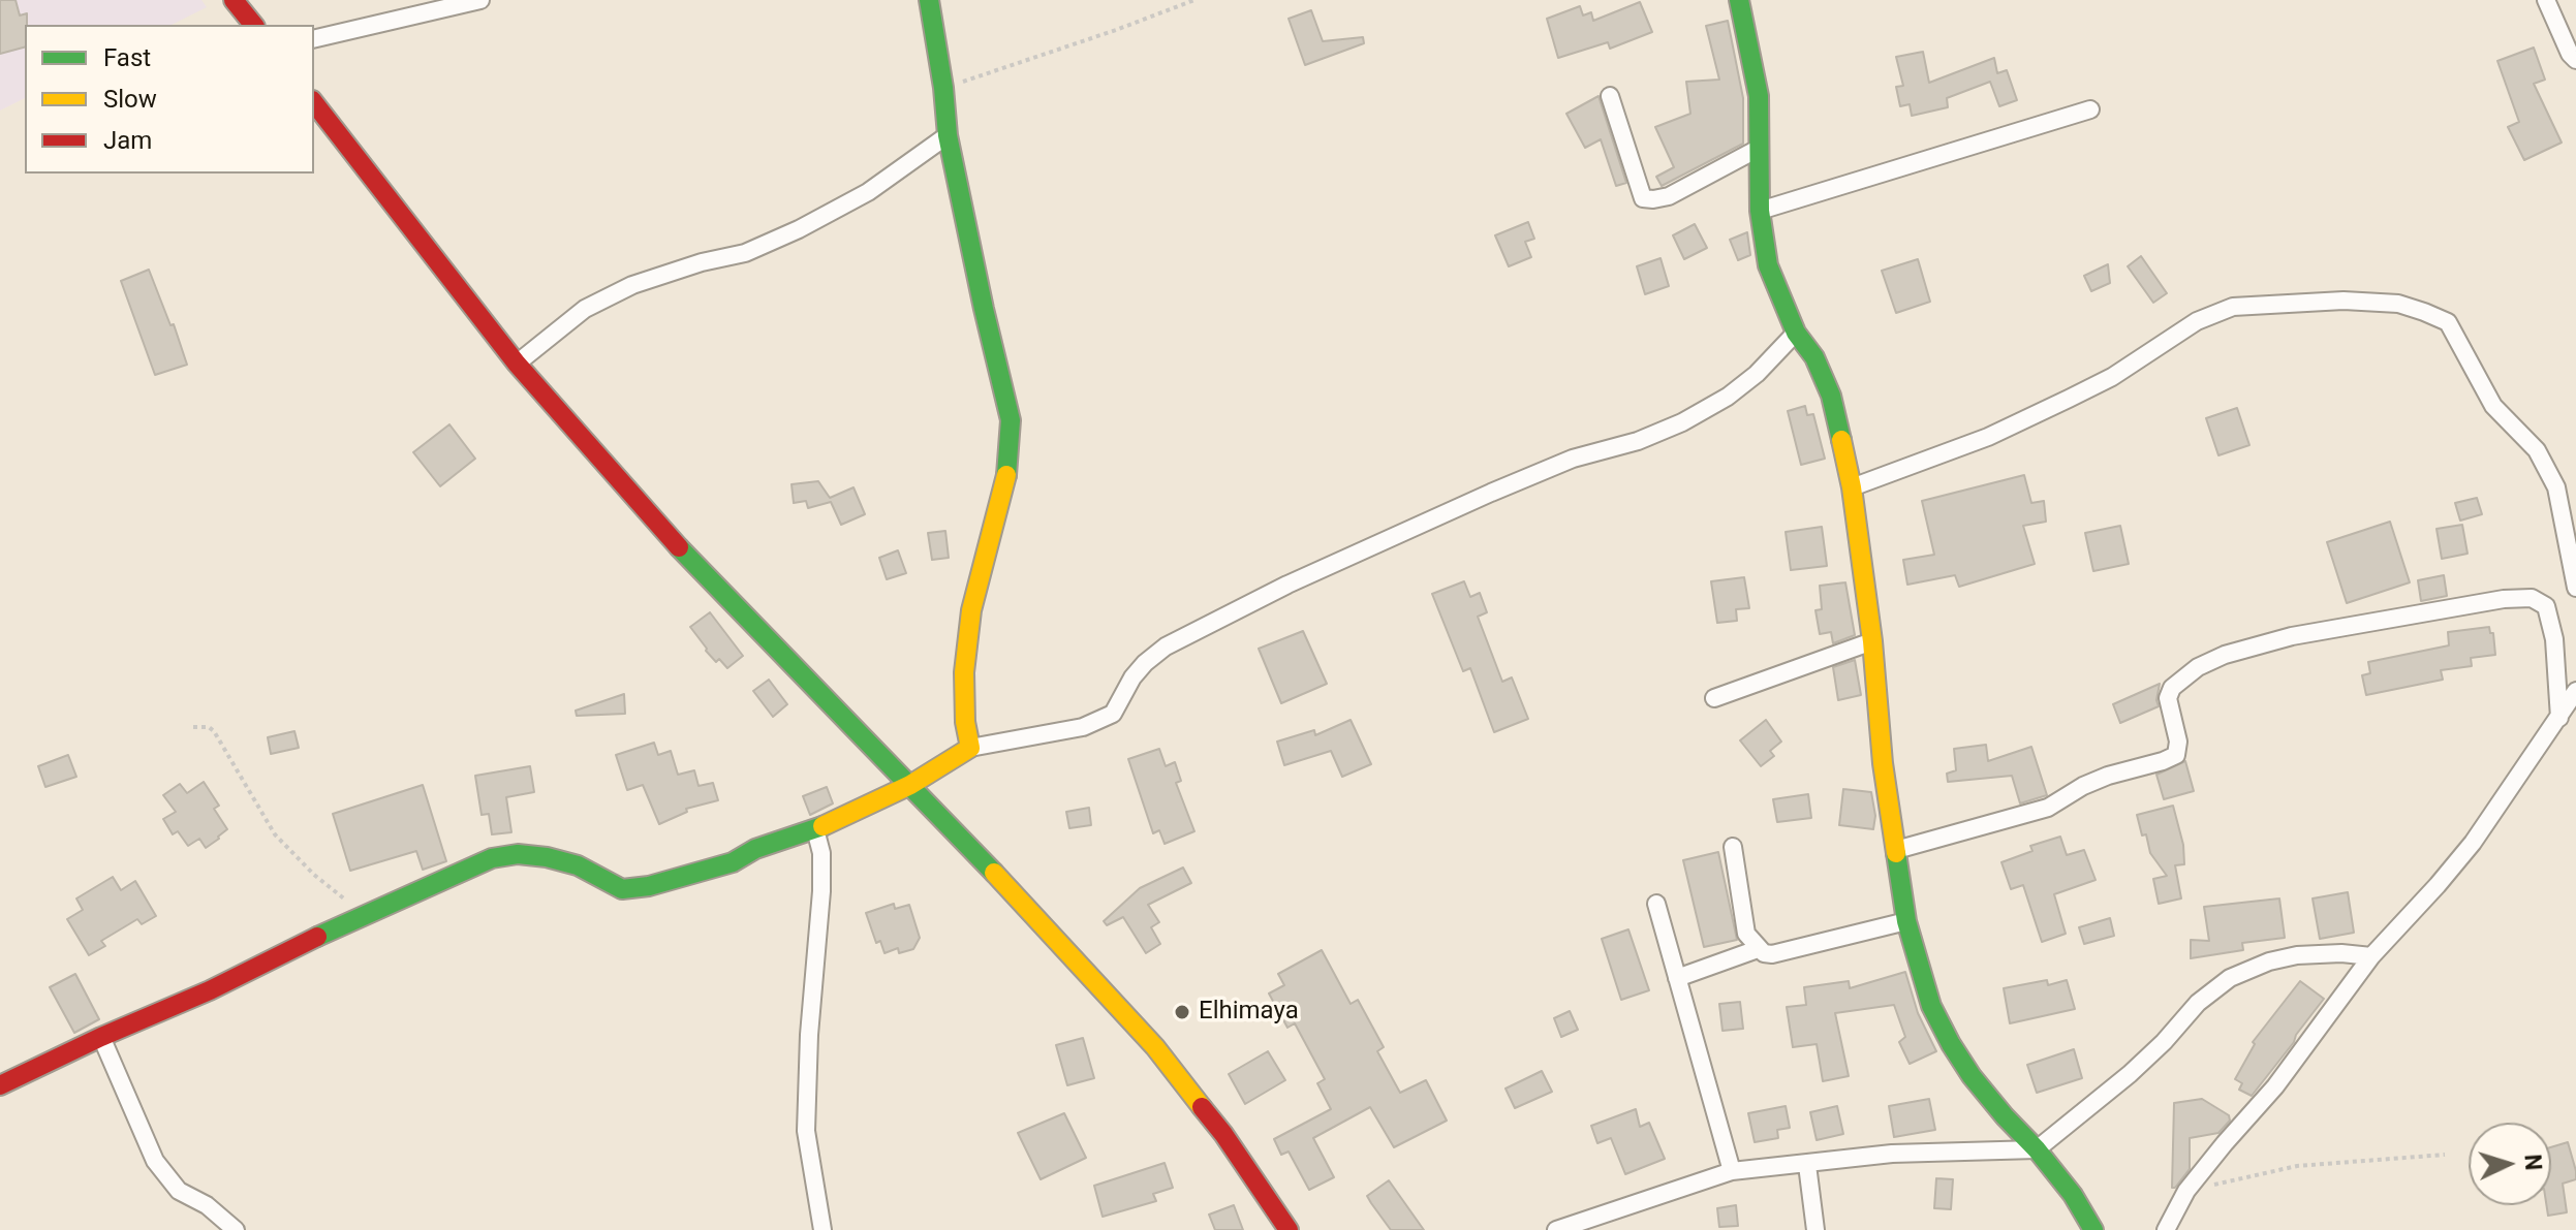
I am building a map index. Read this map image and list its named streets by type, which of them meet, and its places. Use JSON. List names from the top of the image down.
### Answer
{
  "places": ["Elhimaya"],
  "legend": ["Fast", "Slow", "Jam"],
  "north": "right"
}
